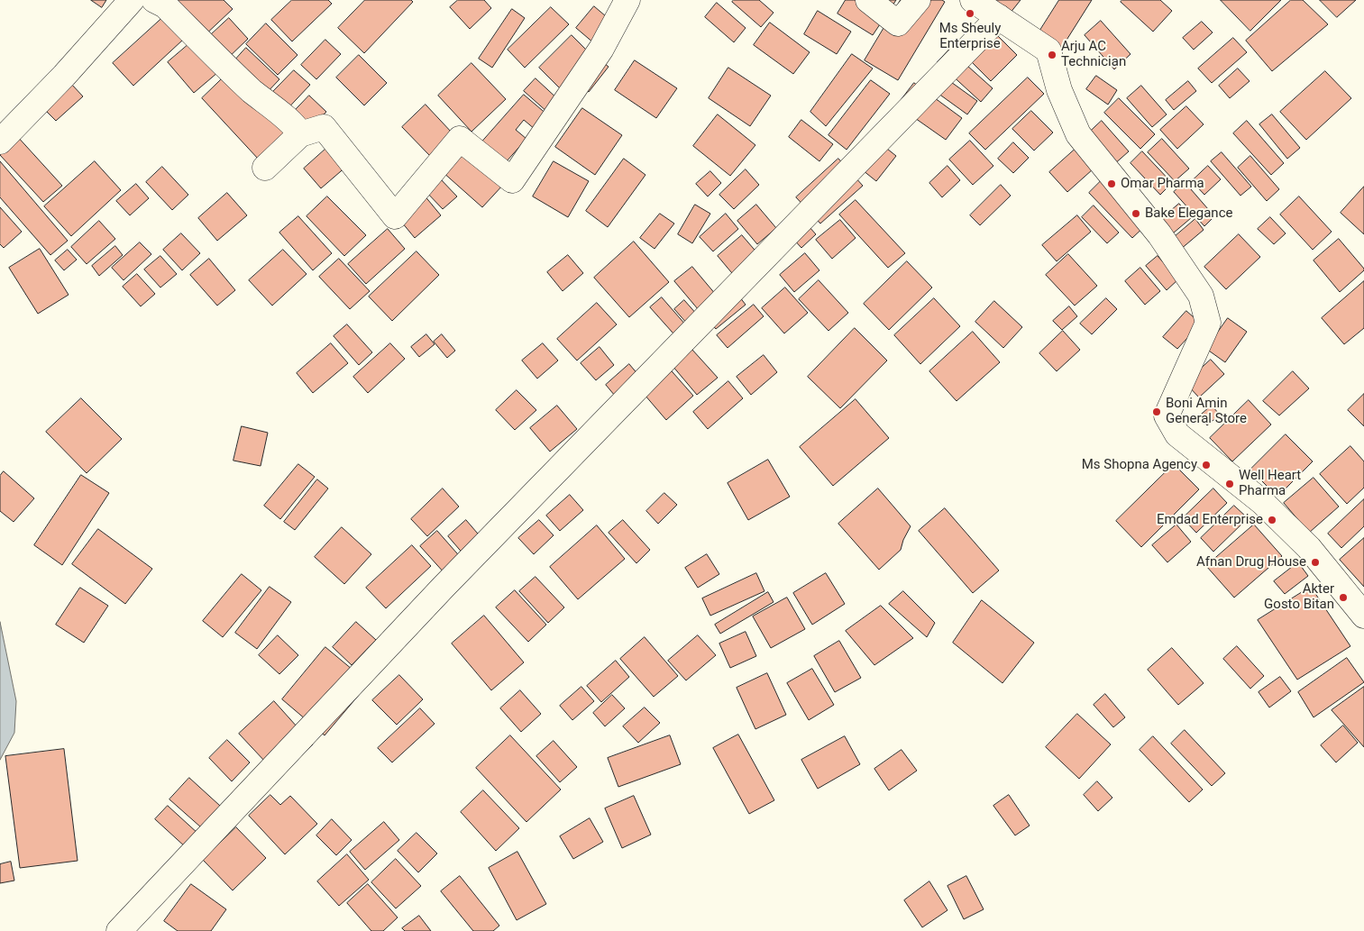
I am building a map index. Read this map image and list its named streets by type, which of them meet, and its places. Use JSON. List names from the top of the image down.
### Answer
{
  "places": [
    "Ms Sheuly Enterprise",
    "Arju AC Technician",
    "Omar Pharma",
    "Bake Elegance",
    "Boni Amin General Store",
    "Ms Shopna Agency",
    "Well Heart Pharma",
    "Emdad Enterprise",
    "Afnan Drug House",
    "Akter Gosto Bitan"
  ]
}
